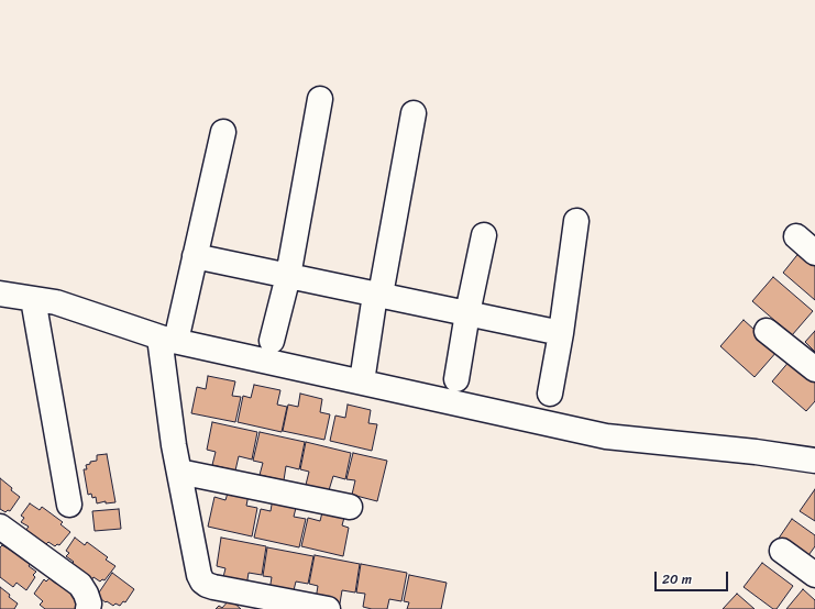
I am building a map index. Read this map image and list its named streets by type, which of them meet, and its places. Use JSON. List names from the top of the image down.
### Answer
{
  "scale_bar": "20 m"
}
